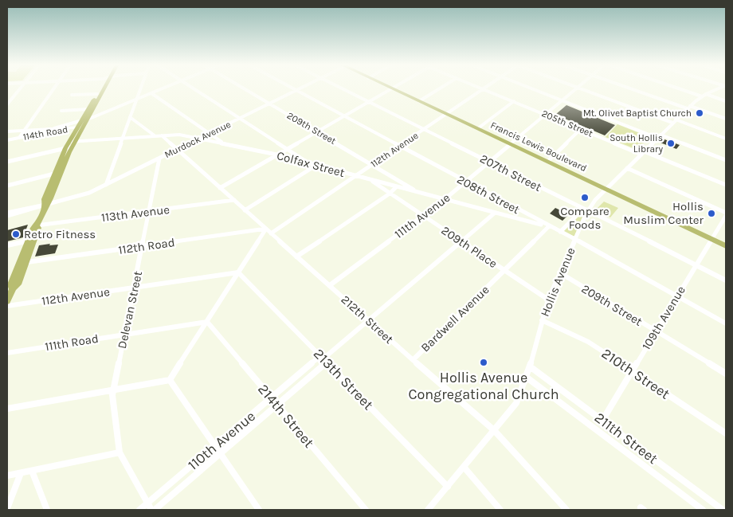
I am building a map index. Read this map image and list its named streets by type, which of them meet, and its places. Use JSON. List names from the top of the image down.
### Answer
{
  "streets": {
    "main road": ["114th Road", "Francis Lewis Boulevard"],
    "street": [
      "205th Street",
      "209th Street",
      "Murdock Avenue",
      "112th Avenue",
      "Colfax Street",
      "207th Street",
      "208th Street",
      "113th Avenue",
      "111th Avenue",
      "112th Road",
      "209th Place",
      "Hollis Avenue",
      "Delevan Street",
      "109th Avenue",
      "Bardwell Avenue",
      "212th Street",
      "111th Road",
      "210th Street",
      "213th Street",
      "214th Street",
      "211th Street",
      "110th Avenue"
    ]
  },
  "crossings": [
    ["205th Street", "112th Avenue"],
    ["205th Street", "111th Avenue"],
    ["205th Street", "Hollis Avenue"],
    ["209th Street", "Murdock Avenue"],
    ["209th Street", "112th Avenue"],
    ["209th Street", "Colfax Street"],
    ["209th Street", "Hollis Avenue"],
    ["209th Street", "109th Avenue"],
    ["Murdock Avenue", "Colfax Street"],
    ["Murdock Avenue", "208th Street"],
    ["Murdock Avenue", "Delevan Street"],
    ["Murdock Avenue", "212th Street"],
    ["Francis Lewis Boulevard", "112th Avenue"],
    ["Francis Lewis Boulevard", "111th Avenue"],
    ["Francis Lewis Boulevard", "Hollis Avenue"],
    ["Francis Lewis Boulevard", "109th Avenue"],
    ["112th Avenue", "Colfax Street"],
    ["112th Avenue", "207th Street"],
    ["112th Avenue", "208th Street"],
    ["112th Avenue", "Delevan Street"],
    ["112th Avenue", "212th Street"],
    ["112th Avenue", "213th Street"],
    ["Colfax Street", "208th Street"],
    ["Colfax Street", "111th Avenue"],
    ["Colfax Street", "209th Place"],
    ["Colfax Street", "Bardwell Avenue"],
    ["Colfax Street", "212th Street"],
    ["Colfax Street", "110th Avenue"],
    ["207th Street", "111th Avenue"],
    ["207th Street", "Hollis Avenue"],
    ["207th Street", "109th Avenue"],
    ["208th Street", "111th Avenue"],
    ["208th Street", "Hollis Avenue"],
    ["208th Street", "109th Avenue"],
    ["208th Street", "Bardwell Avenue"],
    ["113th Avenue", "Delevan Street"],
    ["113th Avenue", "212th Street"],
    ["111th Avenue", "209th Place"],
    ["111th Avenue", "212th Street"],
    ["112th Road", "Delevan Street"],
    ["112th Road", "212th Street"],
    ["209th Place", "Hollis Avenue"],
    ["209th Place", "Bardwell Avenue"],
    ["209th Place", "110th Avenue"],
    ["Hollis Avenue", "212th Street"],
    ["Hollis Avenue", "210th Street"],
    ["Hollis Avenue", "213th Street"],
    ["Hollis Avenue", "211th Street"],
    ["Delevan Street", "111th Road"],
    ["109th Avenue", "210th Street"],
    ["109th Avenue", "211th Street"],
    ["Bardwell Avenue", "212th Street"],
    ["212th Street", "110th Avenue"],
    ["111th Road", "214th Street"],
    ["213th Street", "110th Avenue"],
    ["214th Street", "110th Avenue"]
  ],
  "places": [
    "Mt. Olivet Baptist Church",
    "South Hollis Library",
    "Compare Foods",
    "Hollis Muslim Center",
    "Retro Fitness",
    "Hollis Avenue Congregational Church"
  ]
}
